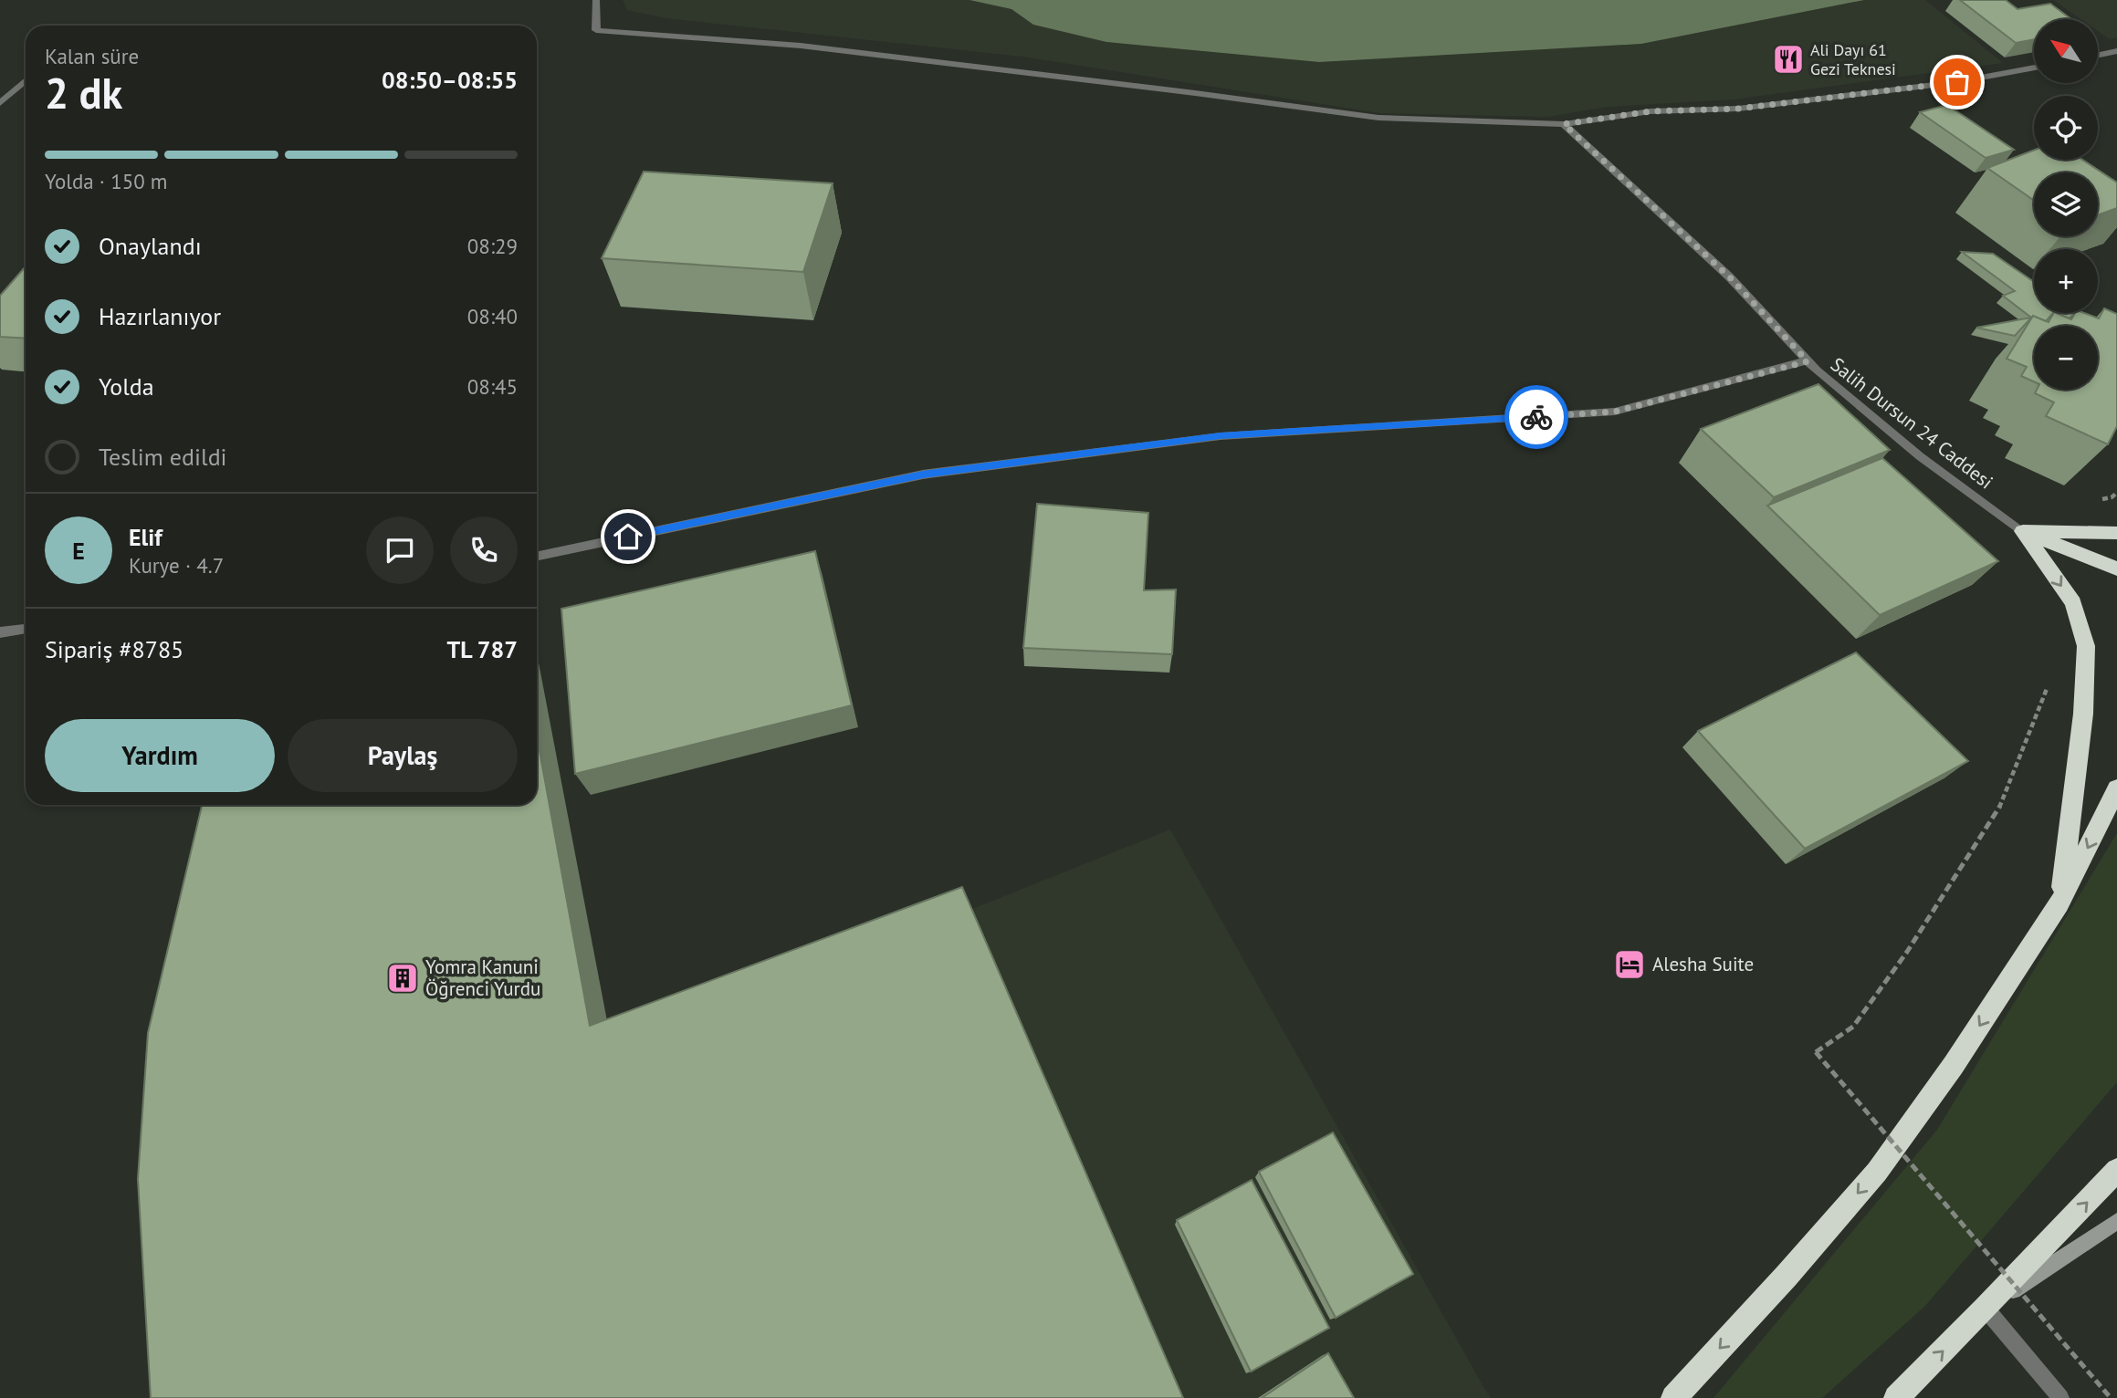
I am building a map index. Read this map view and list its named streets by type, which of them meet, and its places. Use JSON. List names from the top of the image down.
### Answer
{
  "streets": {
    "street": ["Salih Dursun 24 Caddesi"]
  },
  "places": {
    "restaurant": ["Ali Dayı 61 Gezi Teknesi"],
    "hotel": ["Alesha Suite"],
    "building": ["Yomra Kanuni Öğrenci Yurdu"]
  },
  "north": "top left",
  "page": {
    "map_buttons": ["+", "−"],
    "heading": ["2 dk", "Kalan süre", "08:50–08:55"],
    "panel": [
      "Elif",
      "Kurye · 4.7",
      "Sipariş #8785",
      "TL 787"
    ],
    "bar": "Yolda · 150 m",
    "list": [
      ["Onaylandı", "08:29"],
      ["Hazırlanıyor", "08:40"],
      ["Yolda", "08:45"],
      "Teslim edildi"
    ],
    "round": "E",
    "buttons": ["Yardım", "Paylaş"]
  }
}
